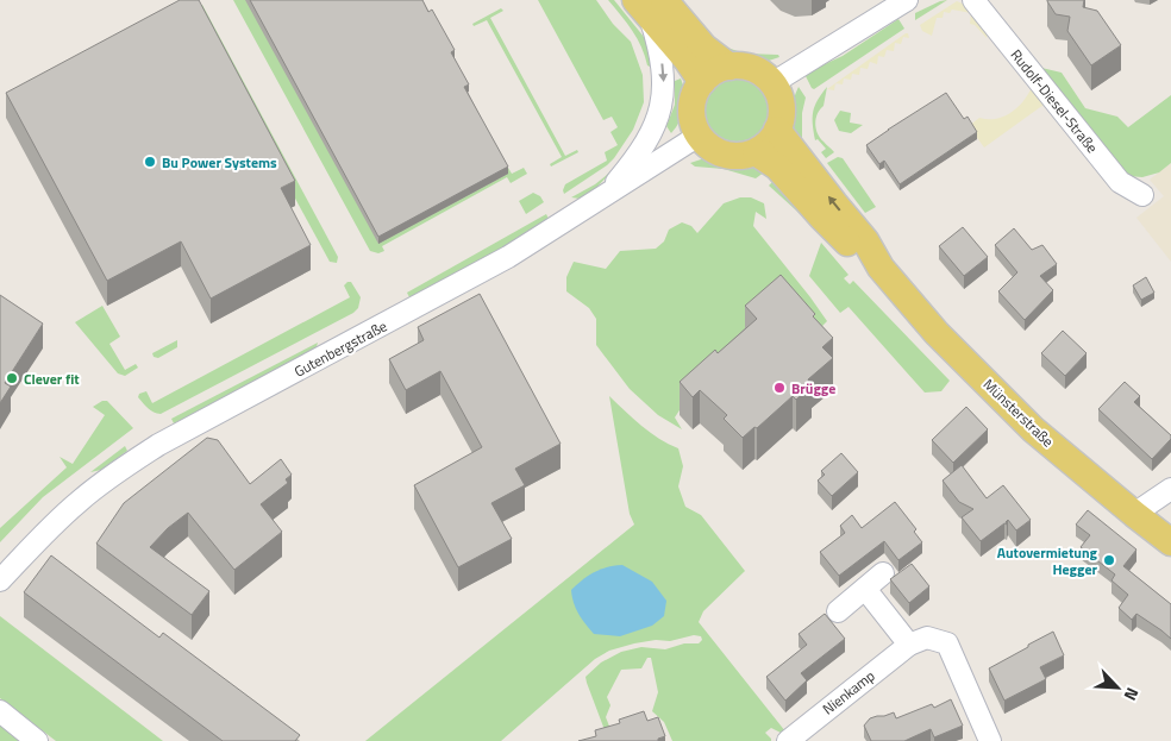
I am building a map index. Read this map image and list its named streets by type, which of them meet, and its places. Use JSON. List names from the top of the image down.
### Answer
{
  "streets": {
    "main road": ["Münsterstraße"],
    "street": ["Rudolf-Diesel-Straße", "Gutenbergstraße", "Nienkamp"]
  },
  "crossings": [
    ["Gutenbergstraße", "Münsterstraße"]
  ],
  "places": [
    "Bu Power Systems",
    "Clever fit",
    "Brügge",
    "Autovermietung Hegger"
  ],
  "north": "bottom right"
}
